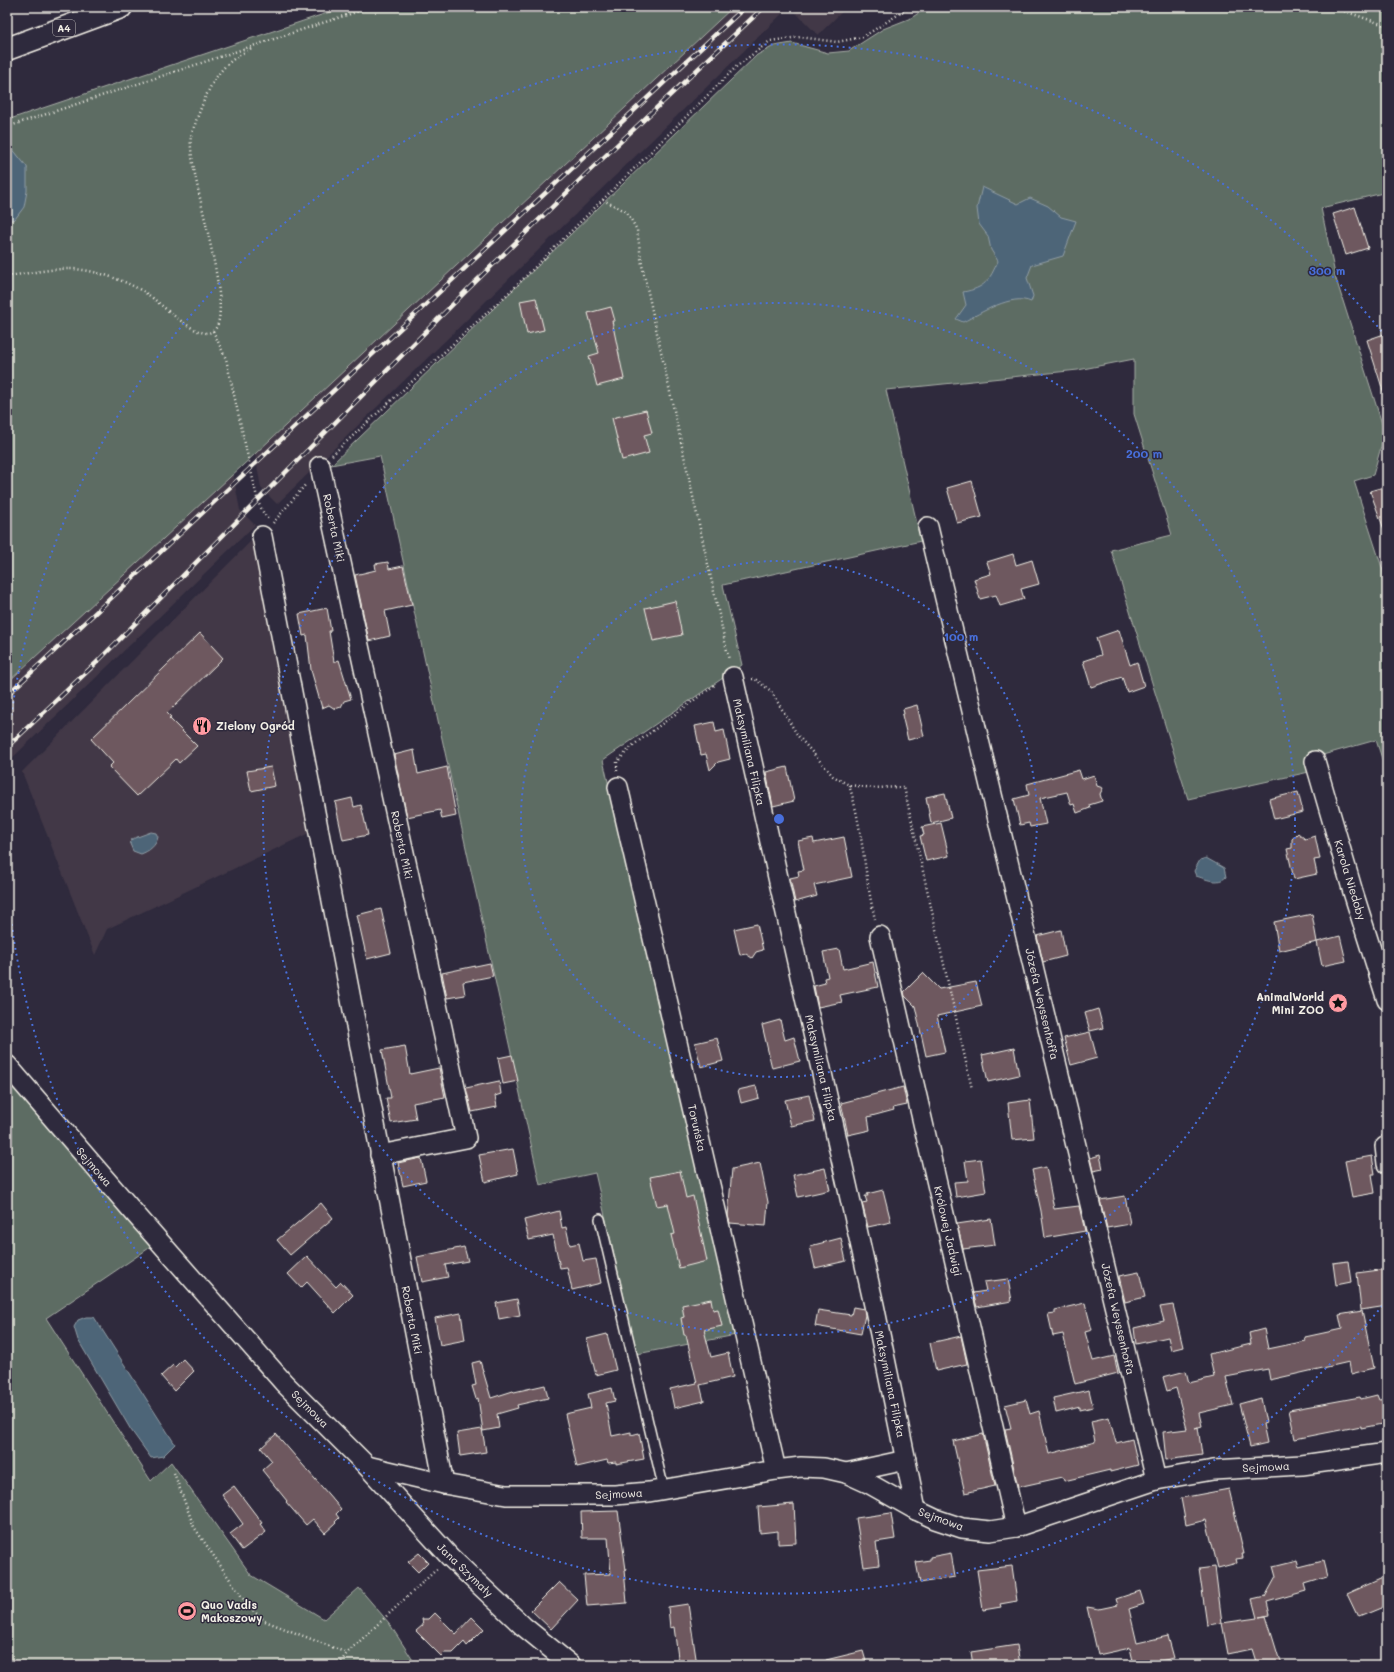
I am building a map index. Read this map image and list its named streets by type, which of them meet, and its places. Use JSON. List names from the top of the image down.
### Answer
{
  "streets": {
    "highway": ["A4"],
    "street": [
      "Roberta Miki",
      "Maksymiliana Filipka",
      "Karola Niedoby",
      "Józefa Weyssenhoffa",
      "Toruńska",
      "Sejmowa",
      "Królowej Jadwigi",
      "Jana Szymały"
    ]
  },
  "crossings": [
    ["Roberta Miki", "Sejmowa"],
    ["Maksymiliana Filipka", "Sejmowa"],
    ["Józefa Weyssenhoffa", "Sejmowa"],
    ["Toruńska", "Sejmowa"],
    ["Sejmowa", "Królowej Jadwigi"],
    ["Sejmowa", "Jana Szymały"]
  ],
  "places": {
    "restaurant": ["Zielony Ogród"],
    "place": ["AnimalWorld Mini ZOO"],
    "sports": ["Quo Vadis Makoszowy"]
  },
  "rings": ["300 m", "200 m", "100 m"]
}
